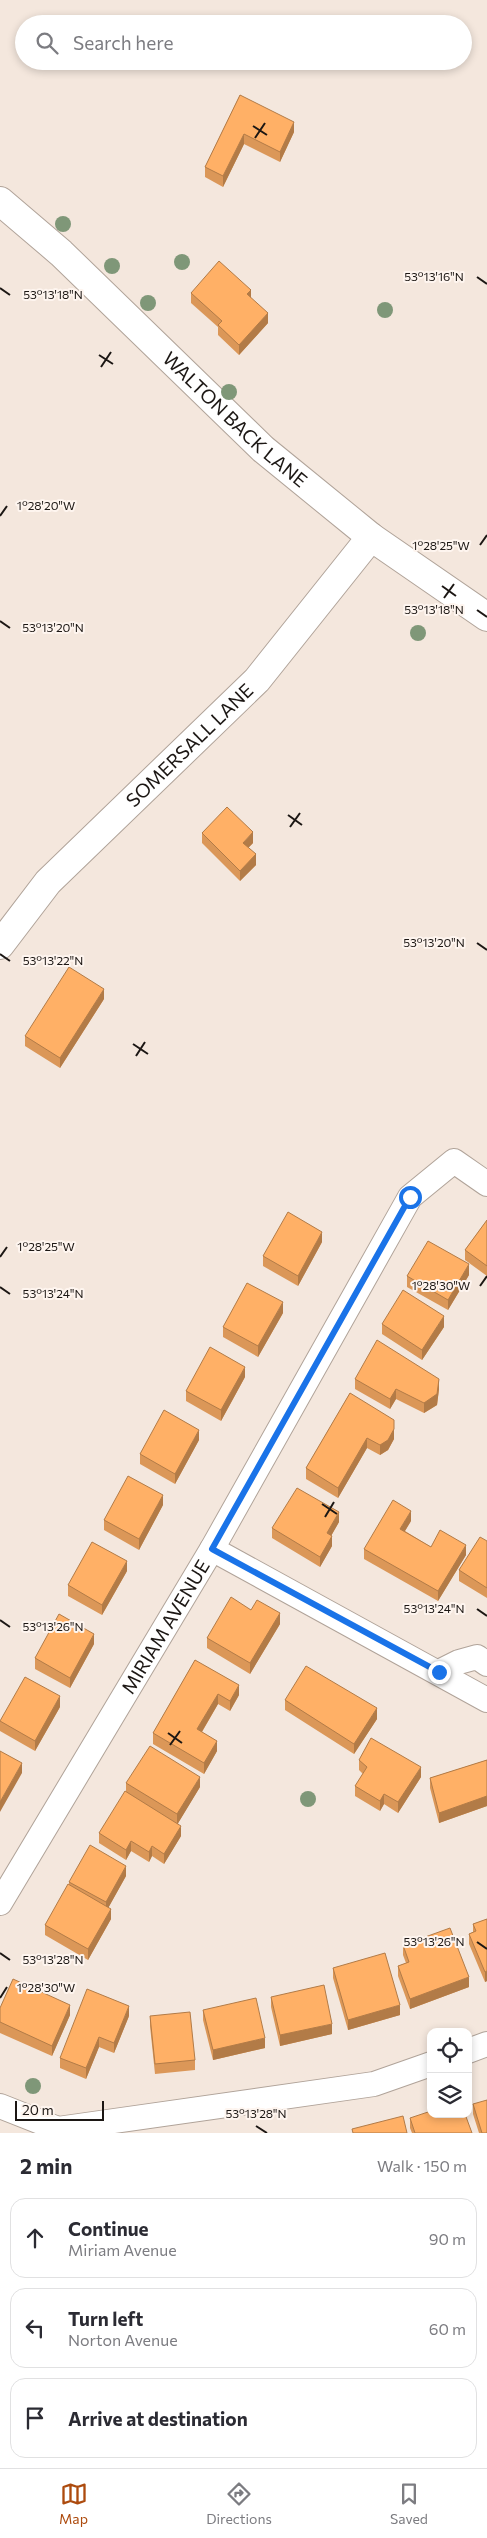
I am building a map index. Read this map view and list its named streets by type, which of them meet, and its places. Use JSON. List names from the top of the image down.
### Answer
{
  "streets": {
    "street": ["WALTON BACK LANE", "SOMERSALL LANE", "MIRIAM AVENUE"]
  },
  "crossings": [
    ["WALTON BACK LANE", "SOMERSALL LANE"]
  ],
  "scale_bar": "20 m",
  "page": {
    "search": "Search here",
    "scale": "20 m",
    "heading": ["2 min", "Walk · 150 m"],
    "list": [
      ["Continue", "Miriam Avenue", "90 m"],
      ["Turn left", "Norton Avenue", "60 m"],
      "Arrive at destination"
    ],
    "nav": ["Map", "Directions", "Saved"]
  },
  "coordinates": [
    "53°13'16\"N",
    "53°13'18\"N",
    "1°28'20\"W",
    "1°28'25\"W",
    "53°13'20\"N",
    "53°13'22\"N",
    "1°28'30\"W",
    "53°13'24\"N",
    "53°13'26\"N",
    "53°13'28\"N"
  ]
}
